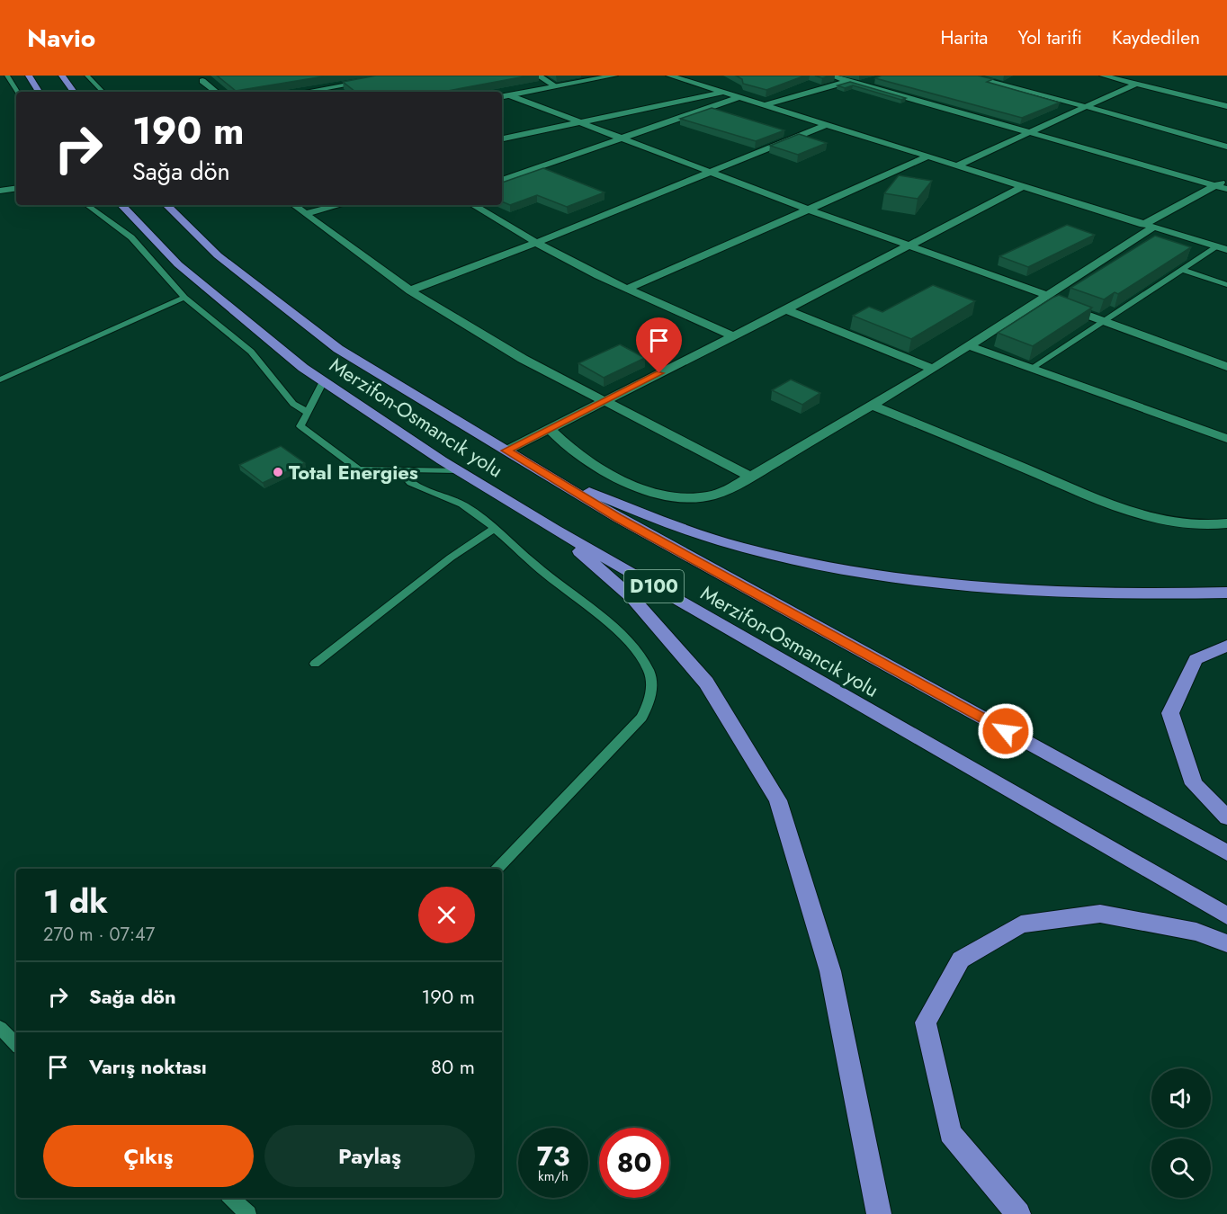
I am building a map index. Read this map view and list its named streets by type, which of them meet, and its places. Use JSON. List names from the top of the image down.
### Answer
{
  "streets": {
    "highway": ["Merzifon-Osmancık yolu", "D100"]
  },
  "places": ["Total Energies"],
  "page": {
    "header": "Navio",
    "nav": ["Harita", "Yol tarifi", "Kaydedilen"],
    "turn": ["190 m", "Sağa dön"],
    "heading": ["1 dk", "270 m · 07:47"],
    "list": [
      {
        "name": "Sağa dön",
        "value": "190 m"
      },
      {
        "name": "Varış noktası",
        "value": "80 m"
      }
    ],
    "buttons": ["Çıkış", "Paylaş"],
    "speed": "73 km/h",
    "limit": "80"
  }
}
